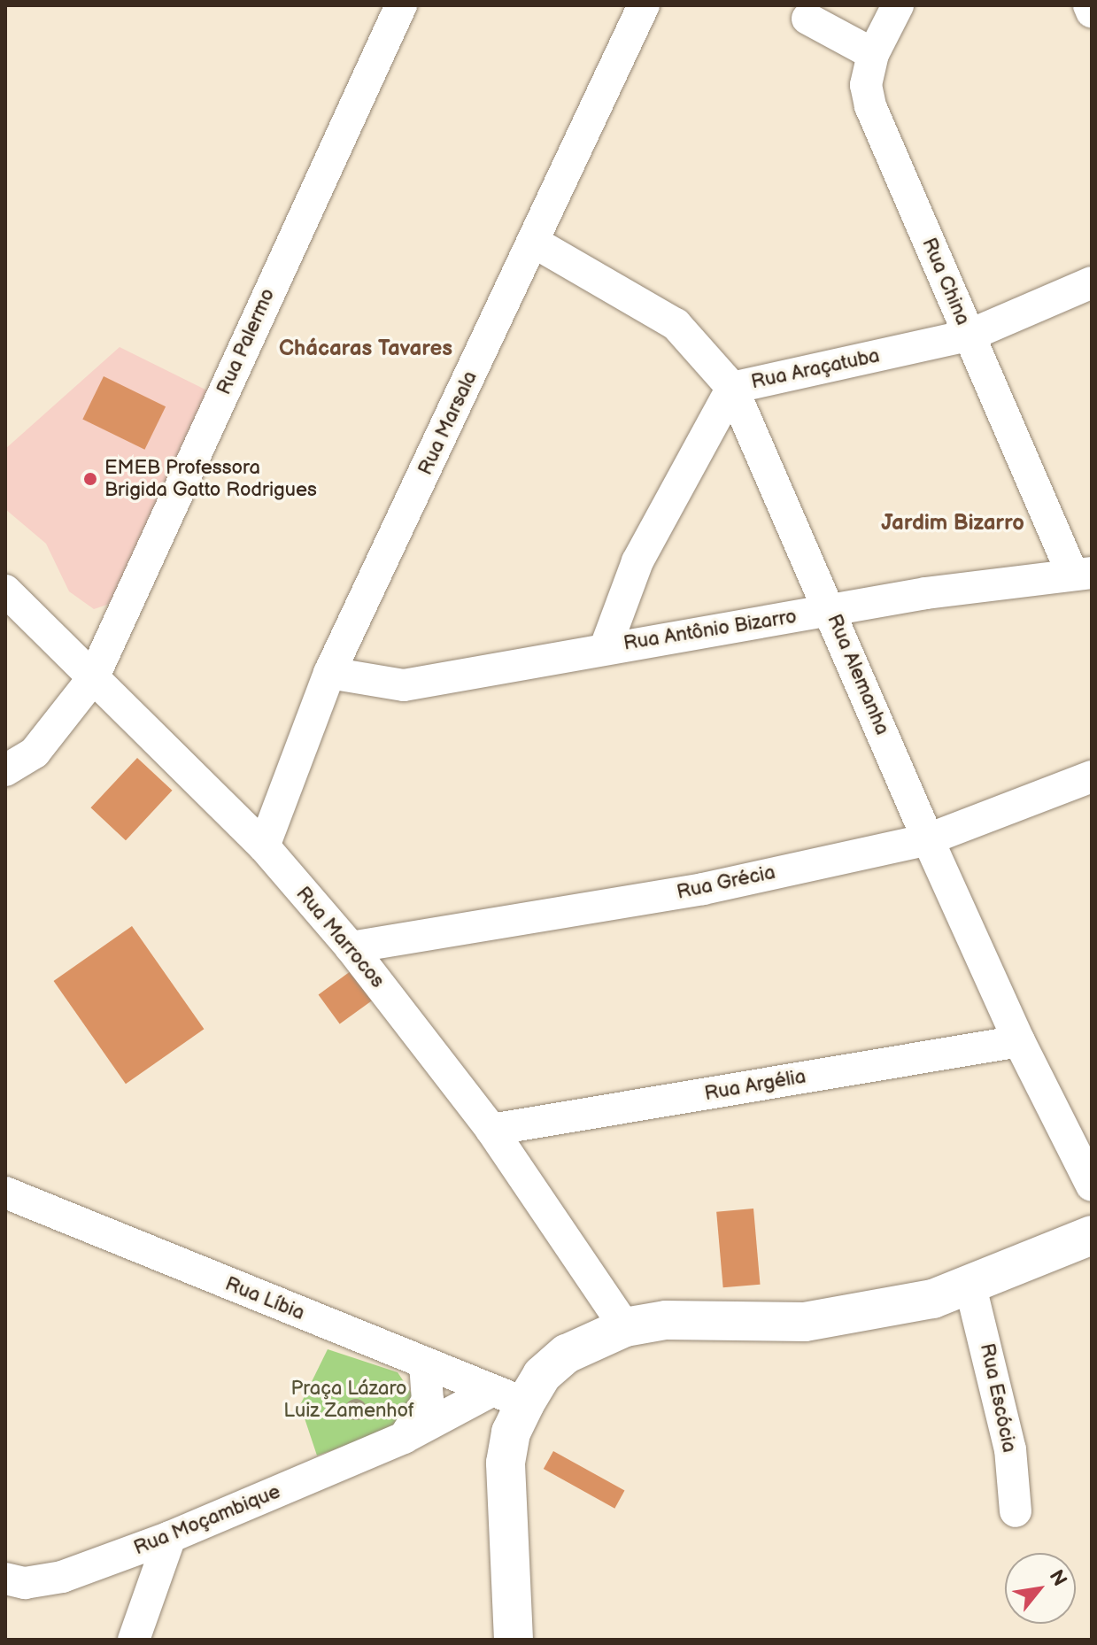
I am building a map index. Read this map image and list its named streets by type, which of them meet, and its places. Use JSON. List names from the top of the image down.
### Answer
{
  "streets": {
    "street": [
      "Rua China",
      "Rua Palermo",
      "Rua Araçatuba",
      "Rua Marsala",
      "Rua Antônio Bizarro",
      "Rua Alemanha",
      "Rua Grécia",
      "Rua Marrocos",
      "Rua Argélia",
      "Rua Líbia",
      "Rua Escócia",
      "Rua Moçambique"
    ]
  },
  "crossings": [
    ["Rua China", "Rua Araçatuba"],
    ["Rua China", "Rua Antônio Bizarro"],
    ["Rua Palermo", "Rua Marrocos"],
    ["Rua Araçatuba", "Rua Antônio Bizarro"],
    ["Rua Araçatuba", "Rua Alemanha"],
    ["Rua Marsala", "Rua Antônio Bizarro"],
    ["Rua Marsala", "Rua Alemanha"],
    ["Rua Marsala", "Rua Marrocos"],
    ["Rua Antônio Bizarro", "Rua Alemanha"],
    ["Rua Alemanha", "Rua Grécia"],
    ["Rua Alemanha", "Rua Argélia"],
    ["Rua Grécia", "Rua Marrocos"],
    ["Rua Marrocos", "Rua Argélia"],
    ["Rua Líbia", "Rua Moçambique"]
  ],
  "districts": ["Chácaras Tavares", "Jardim Bizarro"],
  "parks": ["Praça Lázaro Luiz Zamenhof"],
  "places": ["EMEB Professora Brigida Gatto Rodrigues"],
  "north": "top right"
}
